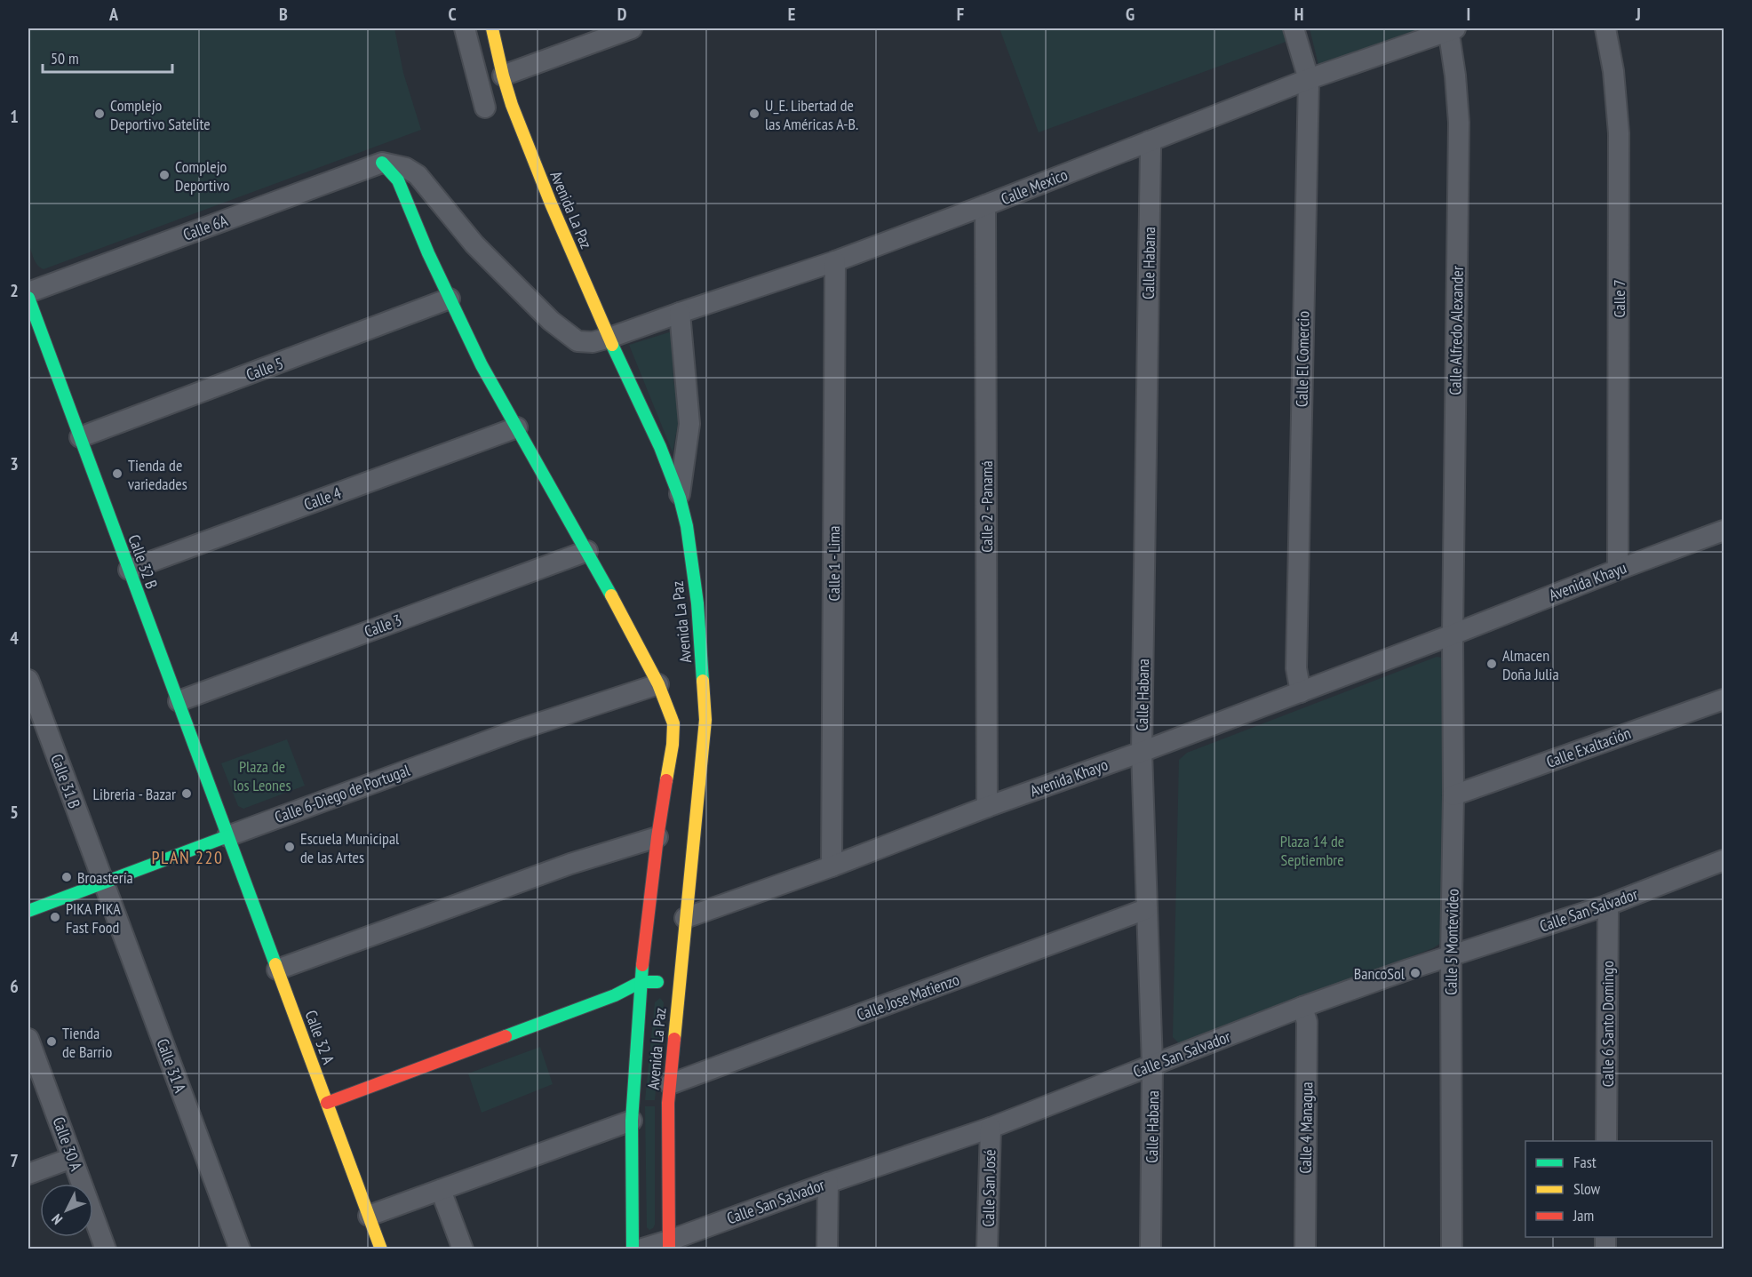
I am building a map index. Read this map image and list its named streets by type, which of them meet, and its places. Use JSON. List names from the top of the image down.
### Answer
{
  "streets": {
    "street": [
      "Calle Mexico",
      "Avenida La Paz",
      "Calle 6A",
      "Calle Habana",
      "Calle 7",
      "Calle Alfredo Alexander",
      "Calle El Comercio",
      "Calle 5",
      "Calle 4",
      "Calle 2 - Panamá",
      "Calle 32 B",
      "Calle 1 - Lima",
      "Avenida Khayu",
      "Calle 3",
      "Calle Exaltación",
      "Avenida Khayo",
      "Calle 31 B",
      "Calle 6-Diego de Portugal",
      "Calle San Salvador",
      "Calle 5 Montevideo",
      "Calle Jose Matienzo",
      "Calle 6 Santo Domingo",
      "Calle 32 A",
      "Calle 31 A",
      "Calle 4 Managua",
      "Calle 30 A",
      "Calle San José"
    ]
  },
  "crossings": [
    ["Calle Mexico", "Avenida La Paz"],
    ["Calle Mexico", "Calle 6A"],
    ["Calle Mexico", "Calle Habana"],
    ["Calle Mexico", "Calle Alfredo Alexander"],
    ["Calle Mexico", "Calle El Comercio"],
    ["Calle Mexico", "Calle 2 - Panamá"],
    ["Calle Mexico", "Calle 1 - Lima"],
    ["Avenida La Paz", "Calle 6A"],
    ["Avenida La Paz", "Calle 5"],
    ["Avenida La Paz", "Calle 4"],
    ["Avenida La Paz", "Calle 3"],
    ["Avenida La Paz", "Avenida Khayo"],
    ["Avenida La Paz", "Calle 6-Diego de Portugal"],
    ["Avenida La Paz", "Calle San Salvador"],
    ["Avenida La Paz", "Calle Jose Matienzo"],
    ["Calle Habana", "Avenida Khayo"],
    ["Calle Habana", "Calle San Salvador"],
    ["Calle Habana", "Calle Jose Matienzo"],
    ["Calle 7", "Avenida Khayu"],
    ["Calle Alfredo Alexander", "Avenida Khayu"],
    ["Calle Alfredo Alexander", "Avenida Khayo"],
    ["Calle Alfredo Alexander", "Calle 5 Montevideo"],
    ["Calle El Comercio", "Avenida Khayo"],
    ["Calle 5", "Calle 32 B"],
    ["Calle 4", "Calle 32 B"],
    ["Calle 2 - Panamá", "Avenida Khayo"],
    ["Calle 32 B", "Calle 3"],
    ["Calle 32 B", "Calle 6-Diego de Portugal"],
    ["Calle 32 B", "Calle 32 A"],
    ["Calle 1 - Lima", "Avenida Khayo"],
    ["Avenida Khayu", "Avenida Khayo"],
    ["Avenida Khayu", "Calle 5 Montevideo"],
    ["Calle Exaltación", "Calle 5 Montevideo"],
    ["Avenida Khayo", "Calle 5 Montevideo"],
    ["Calle 31 B", "Calle 6-Diego de Portugal"],
    ["Calle 31 B", "Calle 31 A"],
    ["Calle 6-Diego de Portugal", "Calle 32 A"],
    ["Calle 6-Diego de Portugal", "Calle 31 A"],
    ["Calle San Salvador", "Calle 5 Montevideo"],
    ["Calle San Salvador", "Calle 6 Santo Domingo"],
    ["Calle San Salvador", "Calle 4 Managua"],
    ["Calle San Salvador", "Calle San José"]
  ],
  "districts": ["PLAN 220"],
  "parks": ["Plaza de los Leones", "Plaza 14 de Septiembre"],
  "places": [
    "Complejo Deportivo Satelite",
    "U_E. Libertad de las Américas A-B.",
    "Complejo Deportivo",
    "Tienda de variedades",
    "Almacen Doña Julia",
    "Libreria - Bazar",
    "Escuela Municipal de las Artes",
    "Broastería",
    "PIKA PIKA Fast Food",
    "BancoSol",
    "Tienda de Barrio"
  ],
  "legend": ["Fast", "Slow", "Jam"],
  "scale_bar": "50 m",
  "north": "bottom left",
  "grid": {
    "columns": [
      "A",
      "B",
      "C",
      "D",
      "E",
      "F",
      "G",
      "H",
      "I",
      "J"
    ],
    "rows": [
      "1",
      "2",
      "3",
      "4",
      "5",
      "6",
      "7"
    ]
  }
}
